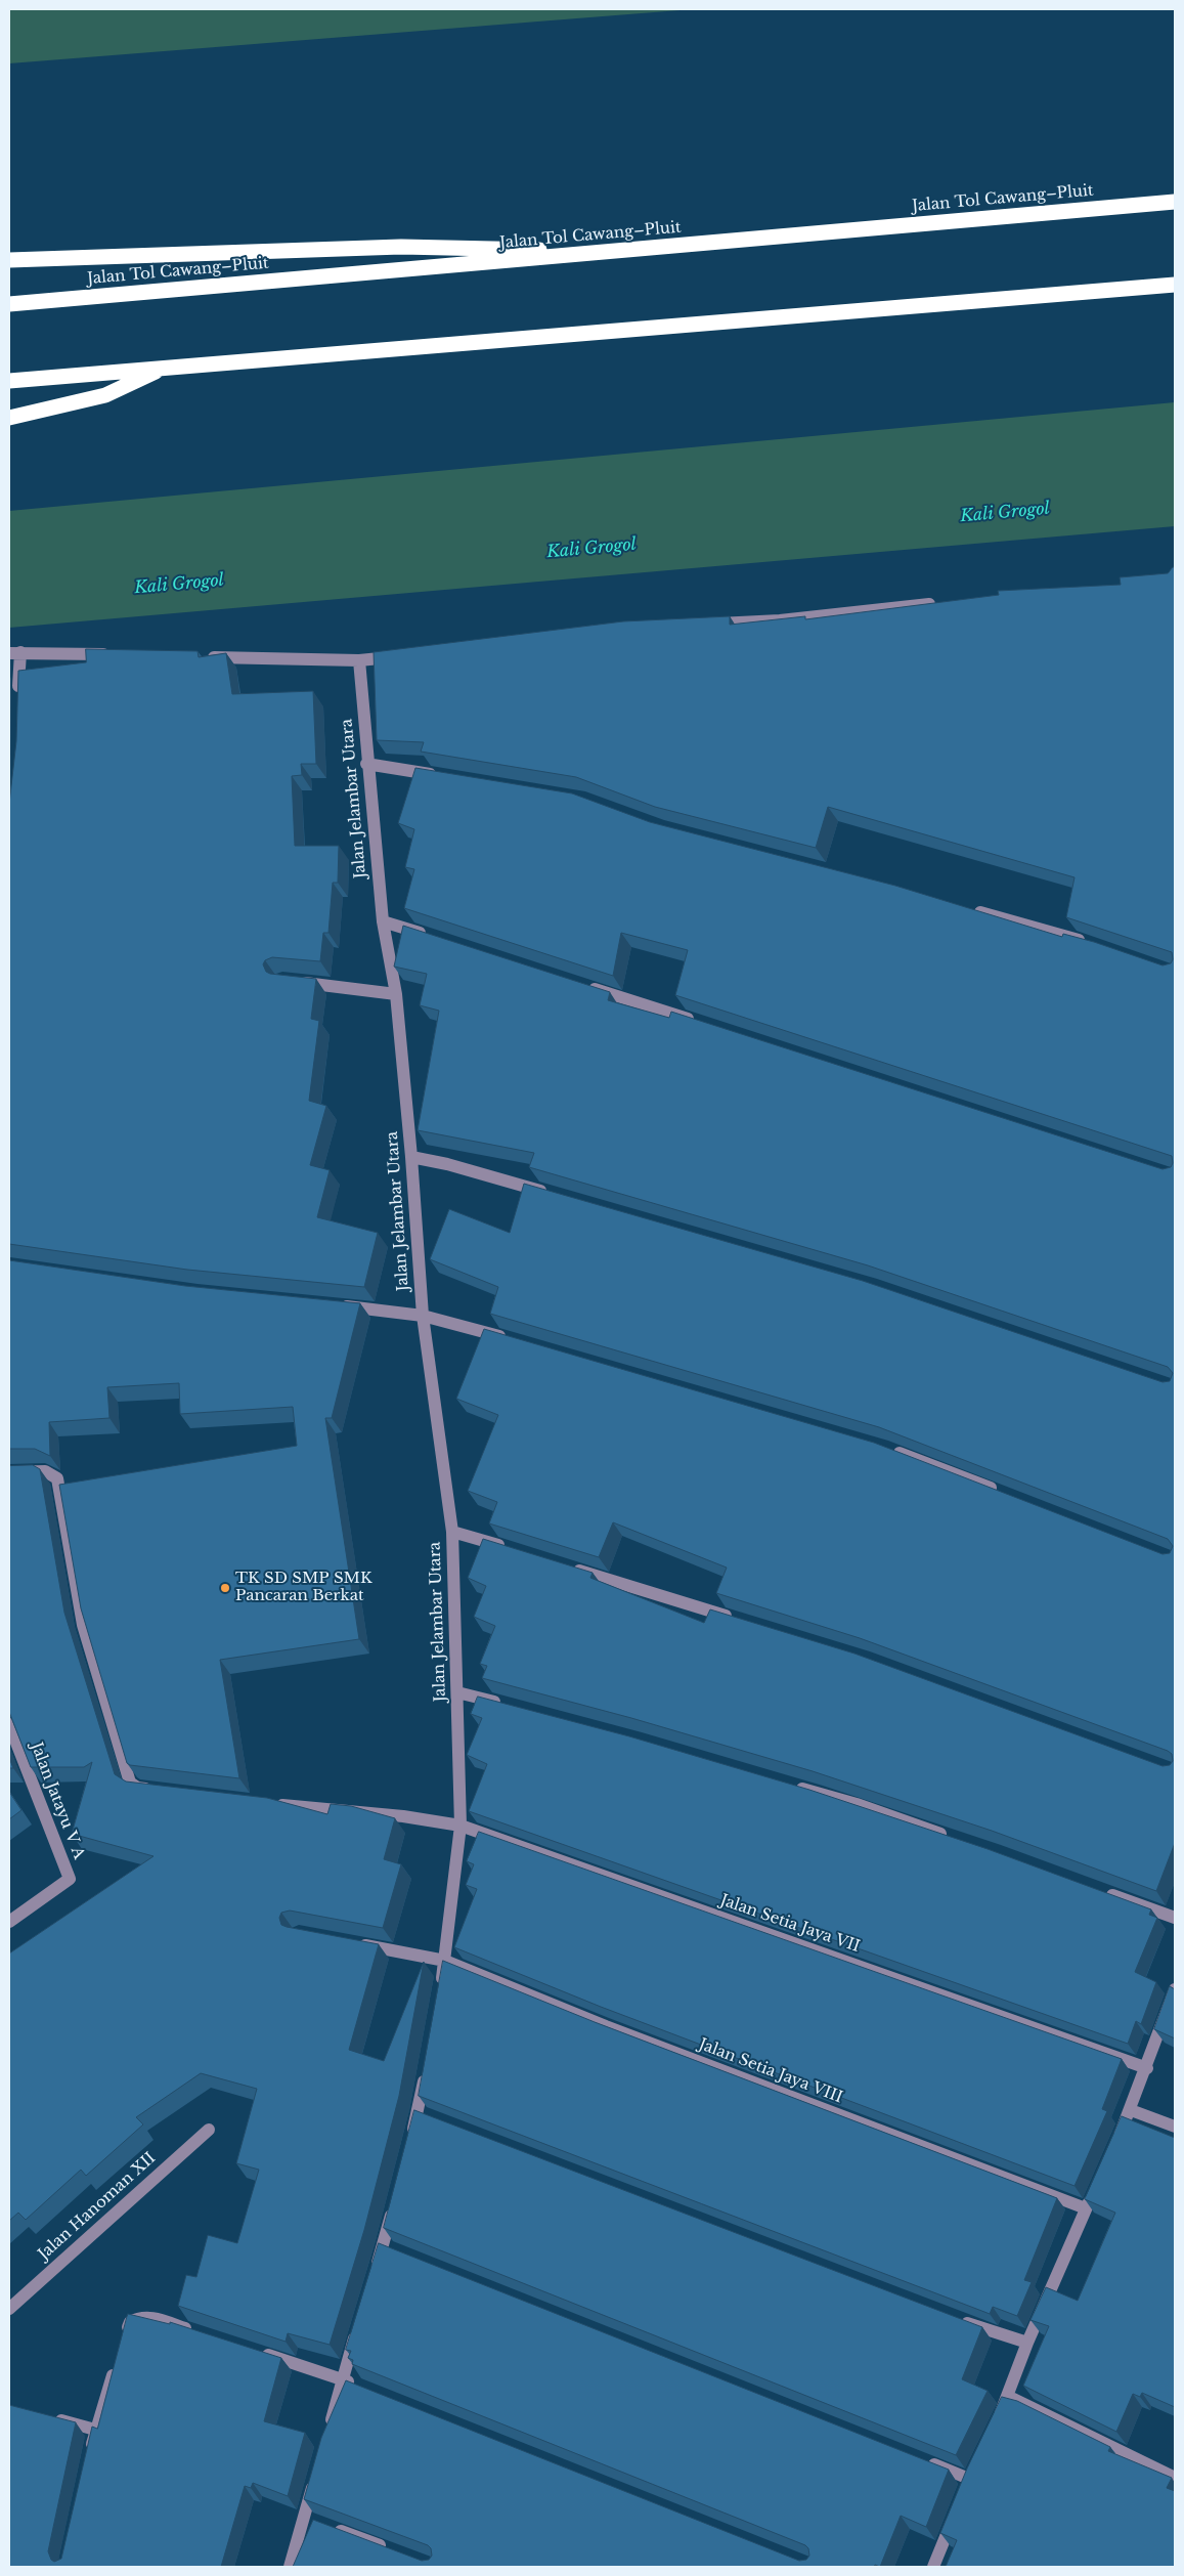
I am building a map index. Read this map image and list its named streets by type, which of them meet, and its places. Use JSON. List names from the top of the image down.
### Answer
{
  "streets": {
    "highway": ["Jalan Tol Cawang–Pluit"],
    "street": [
      "Jalan Jelambar Utara",
      "Jalan Jatayu V A",
      "Jalan Setia Jaya VII",
      "Jalan Setia Jaya VIII",
      "Jalan Hanoman XII"
    ]
  },
  "crossings": [
    ["Jalan Jelambar Utara", "Jalan Setia Jaya VII"],
    ["Jalan Jelambar Utara", "Jalan Setia Jaya VIII"]
  ],
  "water": ["Kali Grogol"],
  "places": ["TK SD SMP SMK Pancaran Berkat"]
}
